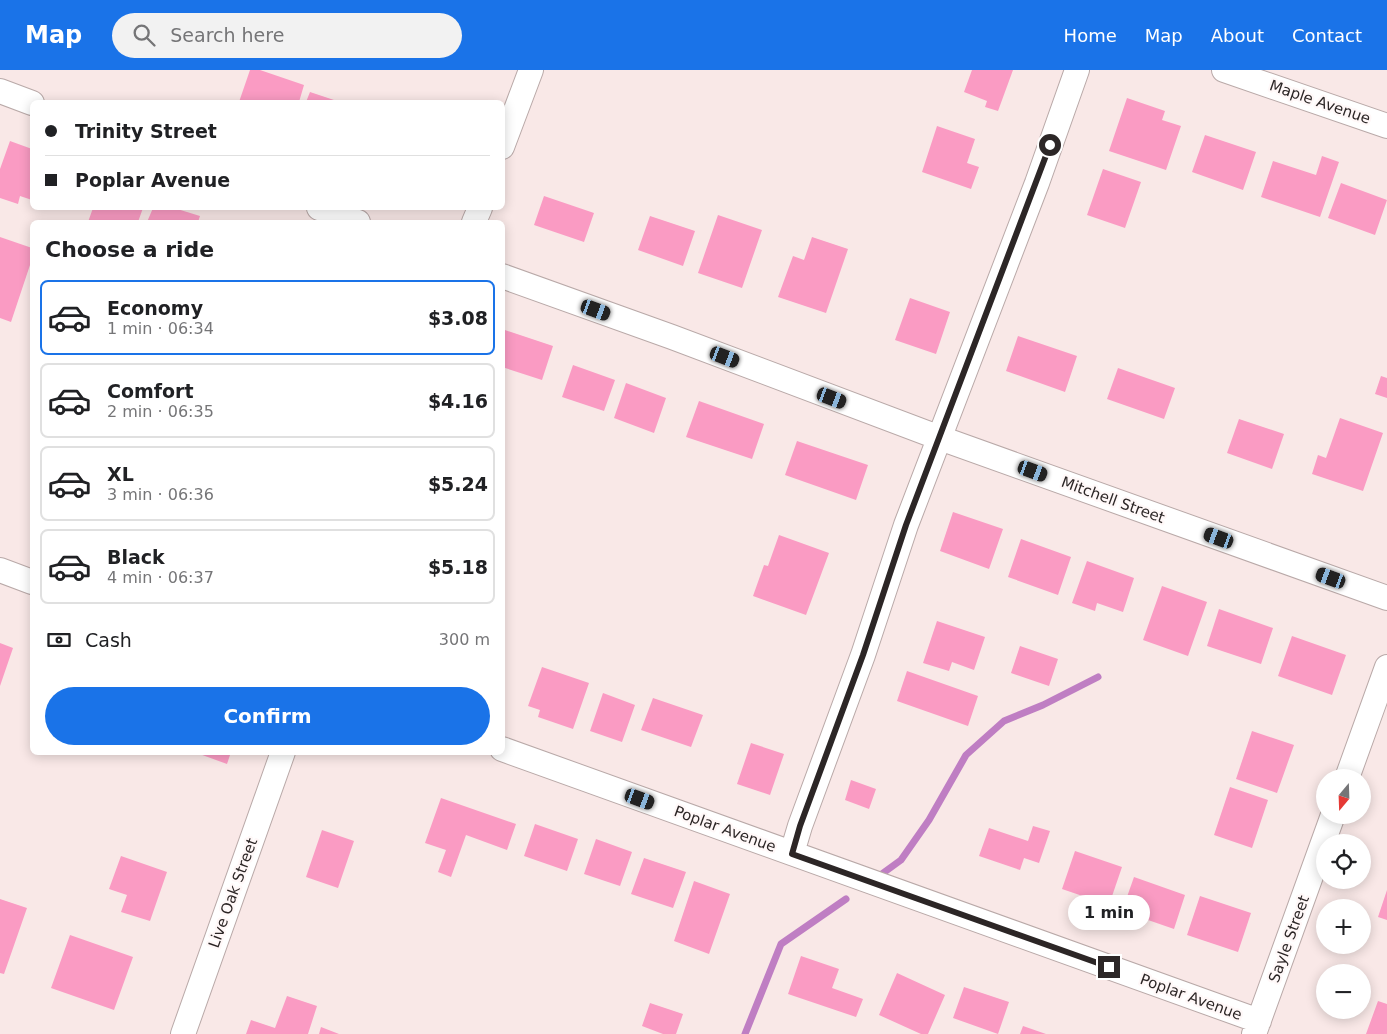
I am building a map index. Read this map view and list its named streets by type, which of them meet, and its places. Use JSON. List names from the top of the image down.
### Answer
{
  "streets": {
    "street": [
      "Maple Avenue",
      "Mitchell Street",
      "Poplar Avenue",
      "Live Oak Street",
      "Sayle Street"
    ]
  },
  "crossings": [
    ["Poplar Avenue", "Sayle Street"]
  ],
  "north": "bottom",
  "page": {
    "header": "Map",
    "search": "Search here",
    "nav": [
      "Home",
      "Map",
      "About",
      "Contact"
    ],
    "banner": ["Trinity Street", "Poplar Avenue"],
    "heading": "Choose a ride",
    "list": [
      {
        "name": "Economy",
        "note": "1 min · 06:34",
        "value": "$3.08"
      },
      {
        "name": "Comfort",
        "note": "2 min · 06:35",
        "value": "$4.16"
      },
      {
        "name": "XL",
        "note": "3 min · 06:36",
        "value": "$5.24"
      },
      {
        "name": "Black",
        "note": "4 min · 06:37",
        "value": "$5.18"
      }
    ],
    "pay": ["Cash", "300 m"],
    "buttons": "Confirm",
    "map_buttons": ["+", "−"],
    "bubble": "1 min"
  }
}
